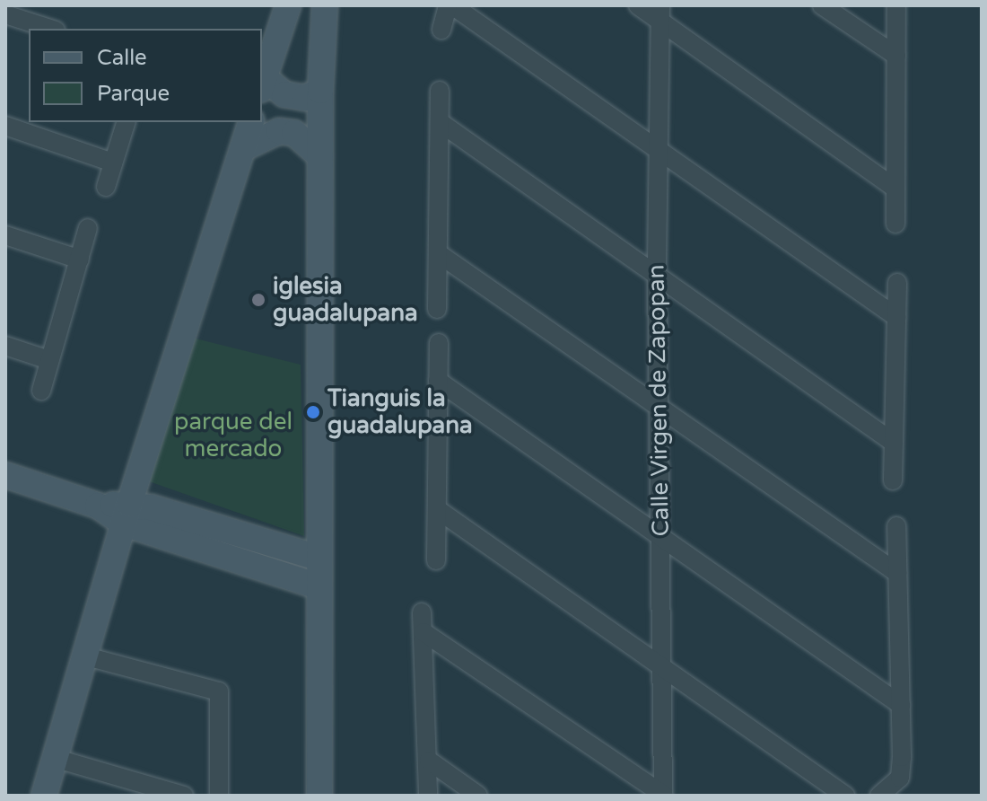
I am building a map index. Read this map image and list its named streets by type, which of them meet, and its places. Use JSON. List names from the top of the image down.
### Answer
{
  "streets": {
    "street": ["Calle Virgen de Zapopan"]
  },
  "parks": ["parque del mercado"],
  "places": ["iglesia guadalupana", "Tianguis la guadalupana"],
  "legend": ["Calle", "Parque"]
}
